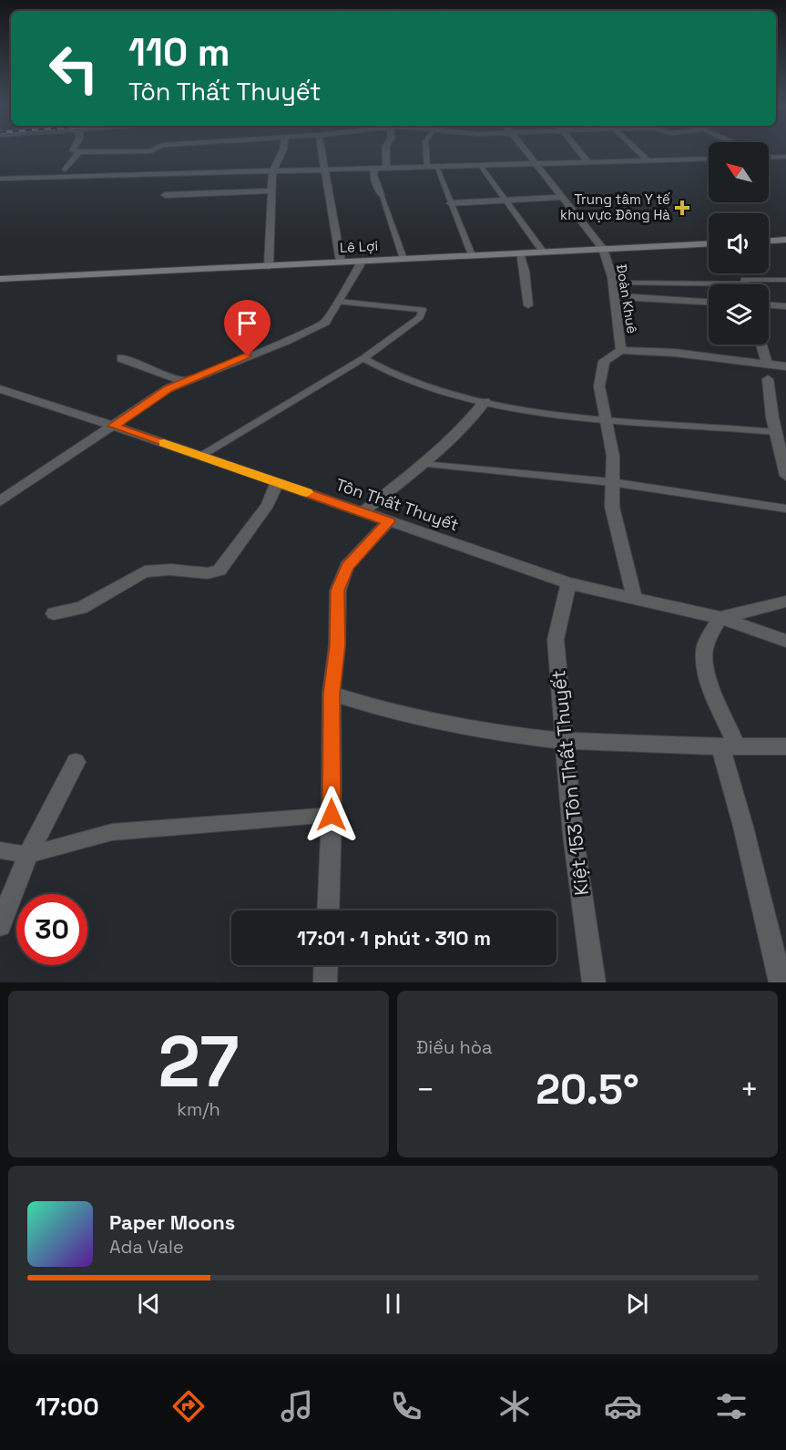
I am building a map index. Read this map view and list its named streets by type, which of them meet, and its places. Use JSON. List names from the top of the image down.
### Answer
{
  "streets": {
    "street": [
      "Lê Lợi",
      "Đoàn Khuê",
      "Tôn Thất Thuyết",
      "Kiệt 153 Tôn Thất Thuyết"
    ]
  },
  "crossings": [
    ["Lê Lợi", "Đoàn Khuê"],
    ["Đoàn Khuê", "Tôn Thất Thuyết"],
    ["Tôn Thất Thuyết", "Kiệt 153 Tôn Thất Thuyết"]
  ],
  "places": {
    "health": ["Trung tâm Y tế khu vực Đông Hà"]
  },
  "north": "top left",
  "page": {
    "turn": ["110 m", "Tôn Thất Thuyết"],
    "limit": "30",
    "trip": "17:01 · 1 phút · 310 m",
    "tile": [
      ["27", "km/h"],
      "Điều hòa"
    ],
    "heat": ["−", "20.5°", "+"],
    "song": ["Paper Moons", "Ada Vale"],
    "tabs": "17:00"
  }
}
